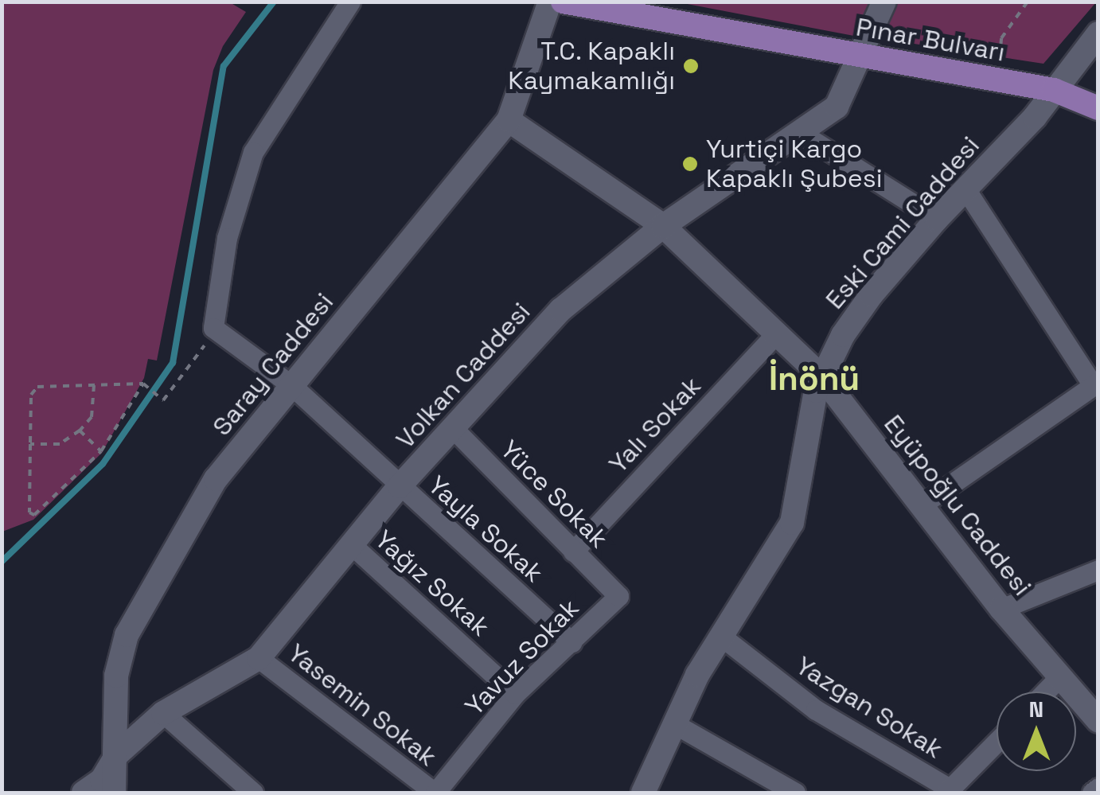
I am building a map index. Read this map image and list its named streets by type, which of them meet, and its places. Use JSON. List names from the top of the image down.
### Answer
{
  "streets": {
    "main road": ["Pınar Bulvarı"],
    "street": [
      "Eski Cami Caddesi",
      "Saray Caddesi",
      "Volkan Caddesi",
      "Yalı Sokak",
      "Yüce Sokak",
      "Eyüpoğlu Caddesi",
      "Yayla Sokak",
      "Yağız Sokak",
      "Yavuz Sokak",
      "Yasemin Sokak",
      "Yazgan Sokak"
    ]
  },
  "crossings": [
    ["Pınar Bulvarı", "Eski Cami Caddesi"],
    ["Pınar Bulvarı", "Volkan Caddesi"],
    ["Eski Cami Caddesi", "Eyüpoğlu Caddesi"],
    ["Eski Cami Caddesi", "Yazgan Sokak"],
    ["Saray Caddesi", "Volkan Caddesi"],
    ["Saray Caddesi", "Eyüpoğlu Caddesi"],
    ["Saray Caddesi", "Yayla Sokak"],
    ["Volkan Caddesi", "Yüce Sokak"],
    ["Volkan Caddesi", "Eyüpoğlu Caddesi"],
    ["Volkan Caddesi", "Yayla Sokak"],
    ["Volkan Caddesi", "Yağız Sokak"],
    ["Volkan Caddesi", "Yasemin Sokak"],
    ["Yalı Sokak", "Yüce Sokak"],
    ["Yalı Sokak", "Eyüpoğlu Caddesi"],
    ["Yüce Sokak", "Yavuz Sokak"],
    ["Yayla Sokak", "Yavuz Sokak"],
    ["Yağız Sokak", "Yavuz Sokak"],
    ["Yavuz Sokak", "Yasemin Sokak"]
  ],
  "districts": ["İnönü"],
  "places": ["T.C. Kapaklı Kaymakamlığı", "Yurtiçi Kargo Kapaklı Şubesi"],
  "north": "top"
}
